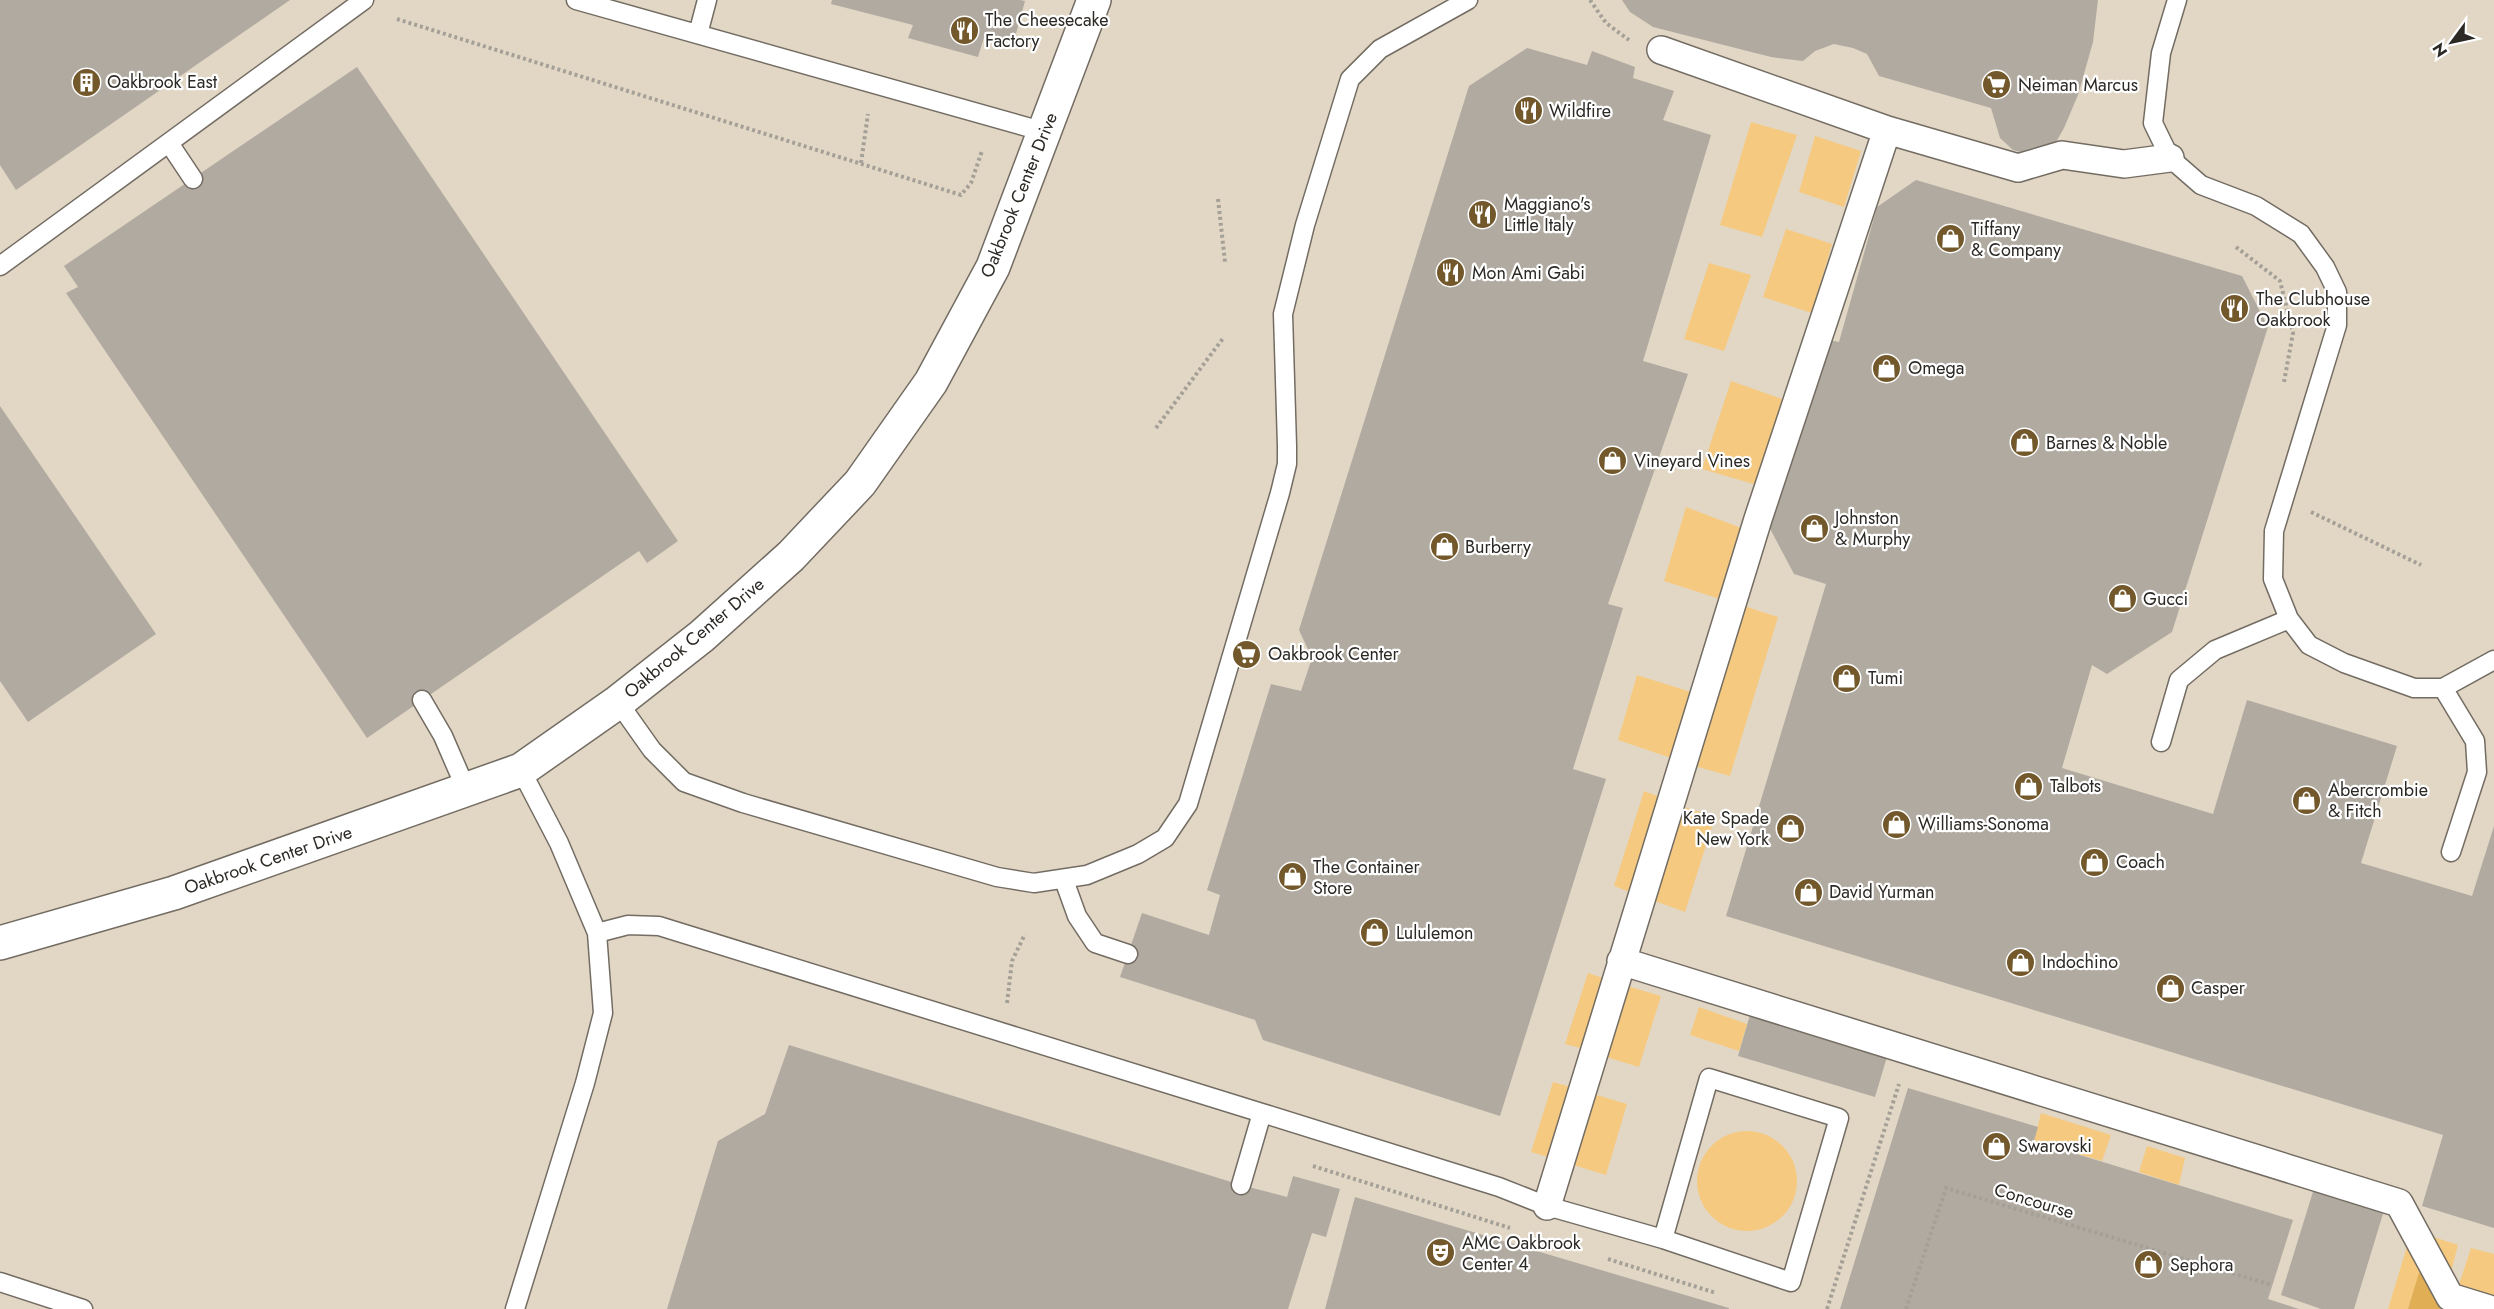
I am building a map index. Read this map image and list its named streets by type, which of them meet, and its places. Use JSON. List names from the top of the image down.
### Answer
{
  "streets": {
    "street": ["Oakbrook Center Drive"],
    "path": ["Concourse"]
  },
  "places": {
    "restaurant": [
      "The Cheesecake Factory",
      "Wildfire",
      "Maggiano's Little Italy",
      "Mon Ami Gabi",
      "The Clubhouse Oakbrook"
    ],
    "building": ["Oakbrook East"],
    "supermarket": ["Neiman Marcus", "Oakbrook Center"],
    "shop": [
      "Tiffany & Company",
      "Omega",
      "Barnes & Noble",
      "Vineyard Vines",
      "Johnston & Murphy",
      "Burberry",
      "Gucci",
      "Tumi",
      "Talbots",
      "Abercrombie & Fitch",
      "Williams-Sonoma",
      "Kate Spade New York",
      "Coach",
      "The Container Store",
      "David Yurman",
      "Lululemon",
      "Indochino",
      "Casper",
      "Swarovski",
      "Sephora"
    ],
    "theatre": ["AMC Oakbrook Center 4"]
  },
  "north": "bottom left"
}
